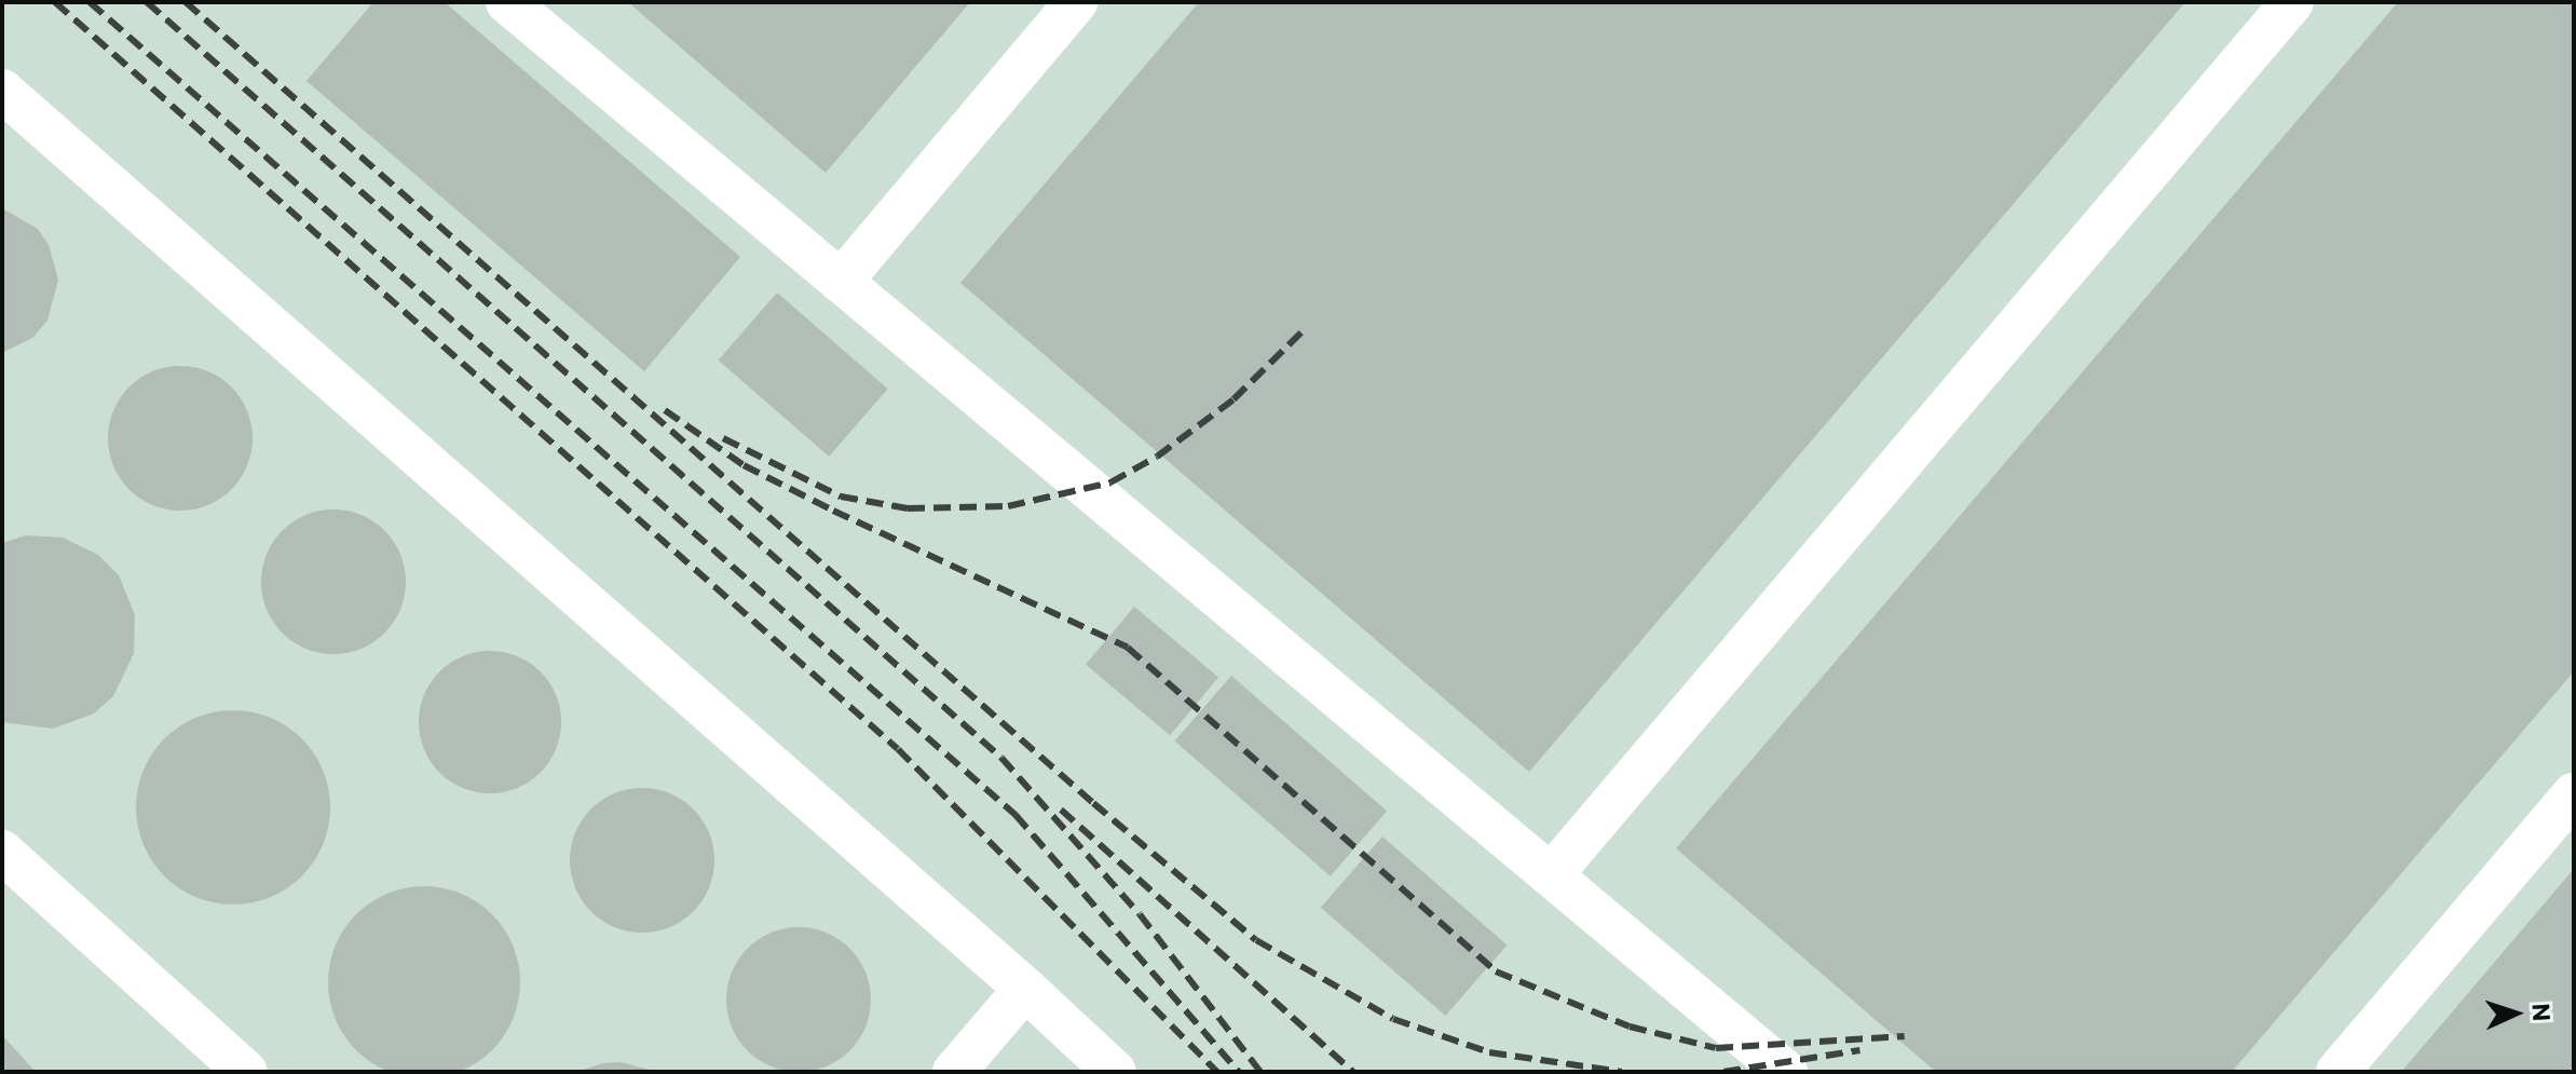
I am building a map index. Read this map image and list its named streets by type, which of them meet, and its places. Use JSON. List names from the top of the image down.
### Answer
{
  "north": "right"
}
